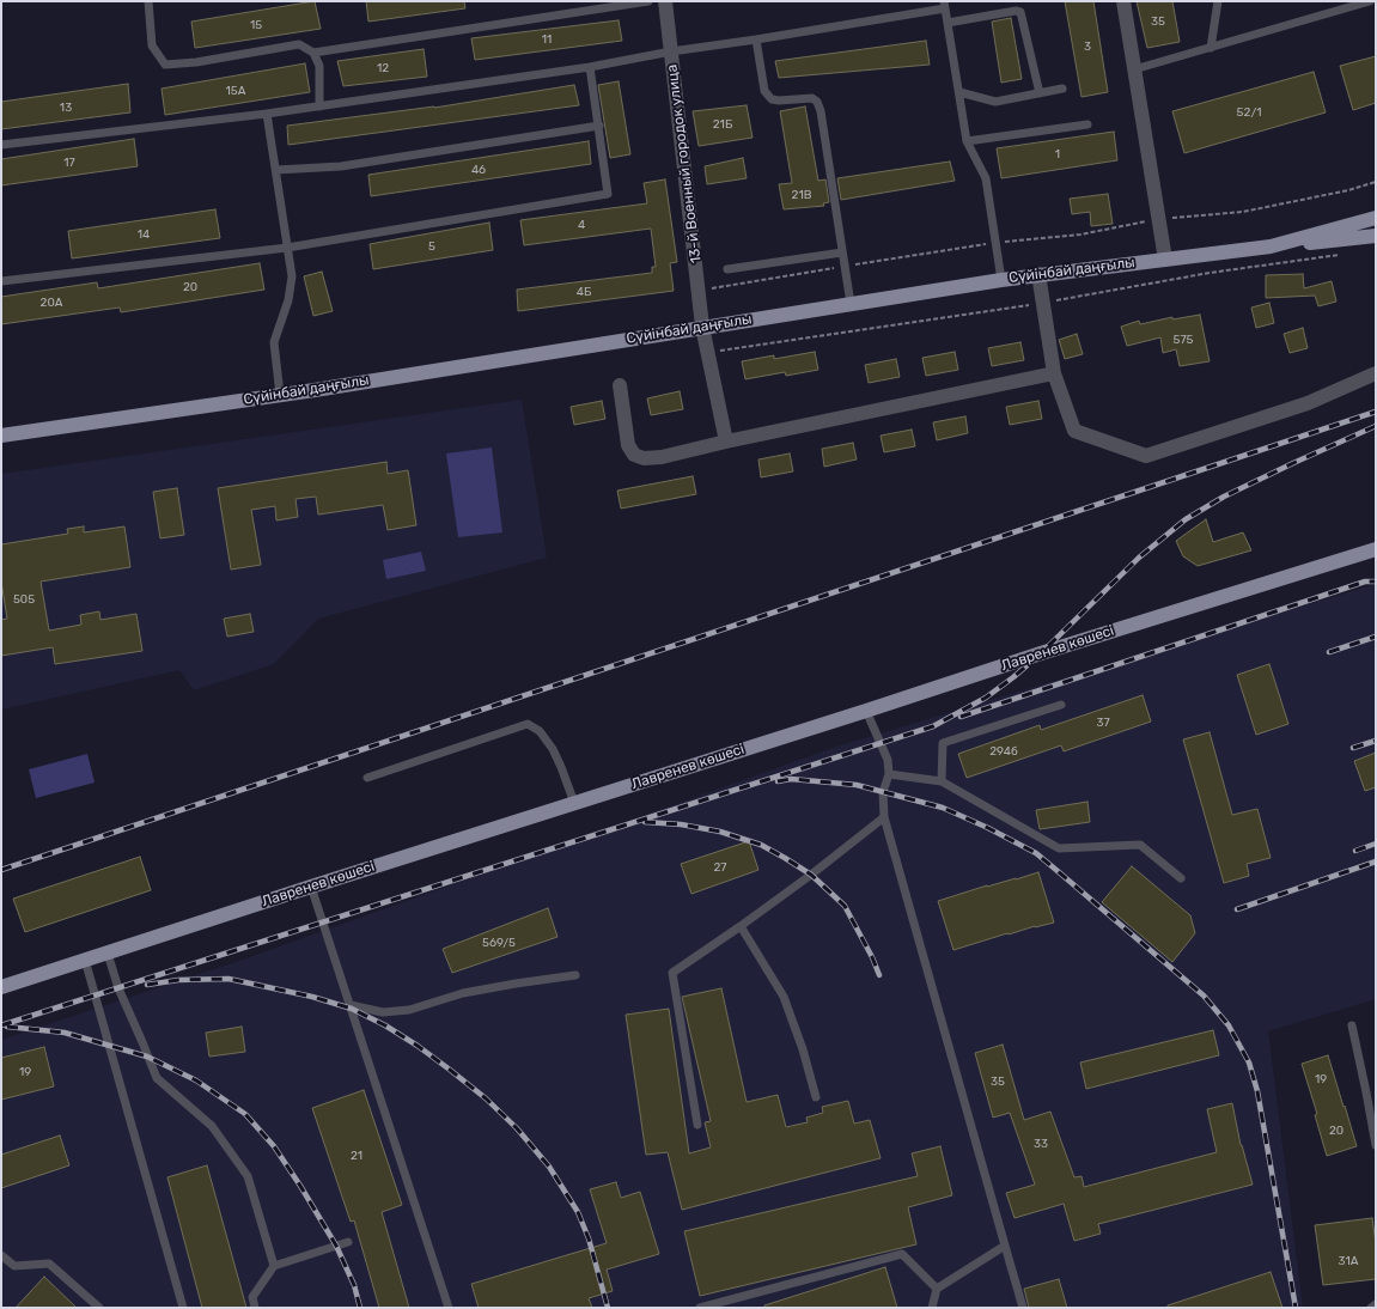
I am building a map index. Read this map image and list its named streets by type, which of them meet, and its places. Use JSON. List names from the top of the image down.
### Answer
{
  "streets": {
    "main road": ["Сүйінбай даңғылы", "Лавренев көшесі"],
    "street": ["13-й Военный городок улица"]
  },
  "crossings": [
    ["13-й Военный городок улица", "Сүйінбай даңғылы"]
  ],
  "house_numbers": [
    "35",
    "15",
    "11",
    "3",
    "12",
    "15А",
    "13",
    "52/1",
    "21Б",
    "1",
    "17",
    "46",
    "21В",
    "4",
    "14",
    "5",
    "20",
    "4Б",
    "20А",
    "575",
    "505",
    "37",
    "294б",
    "27",
    "569/5",
    "19",
    "19",
    "35",
    "20",
    "33",
    "21",
    "31А"
  ]
}
